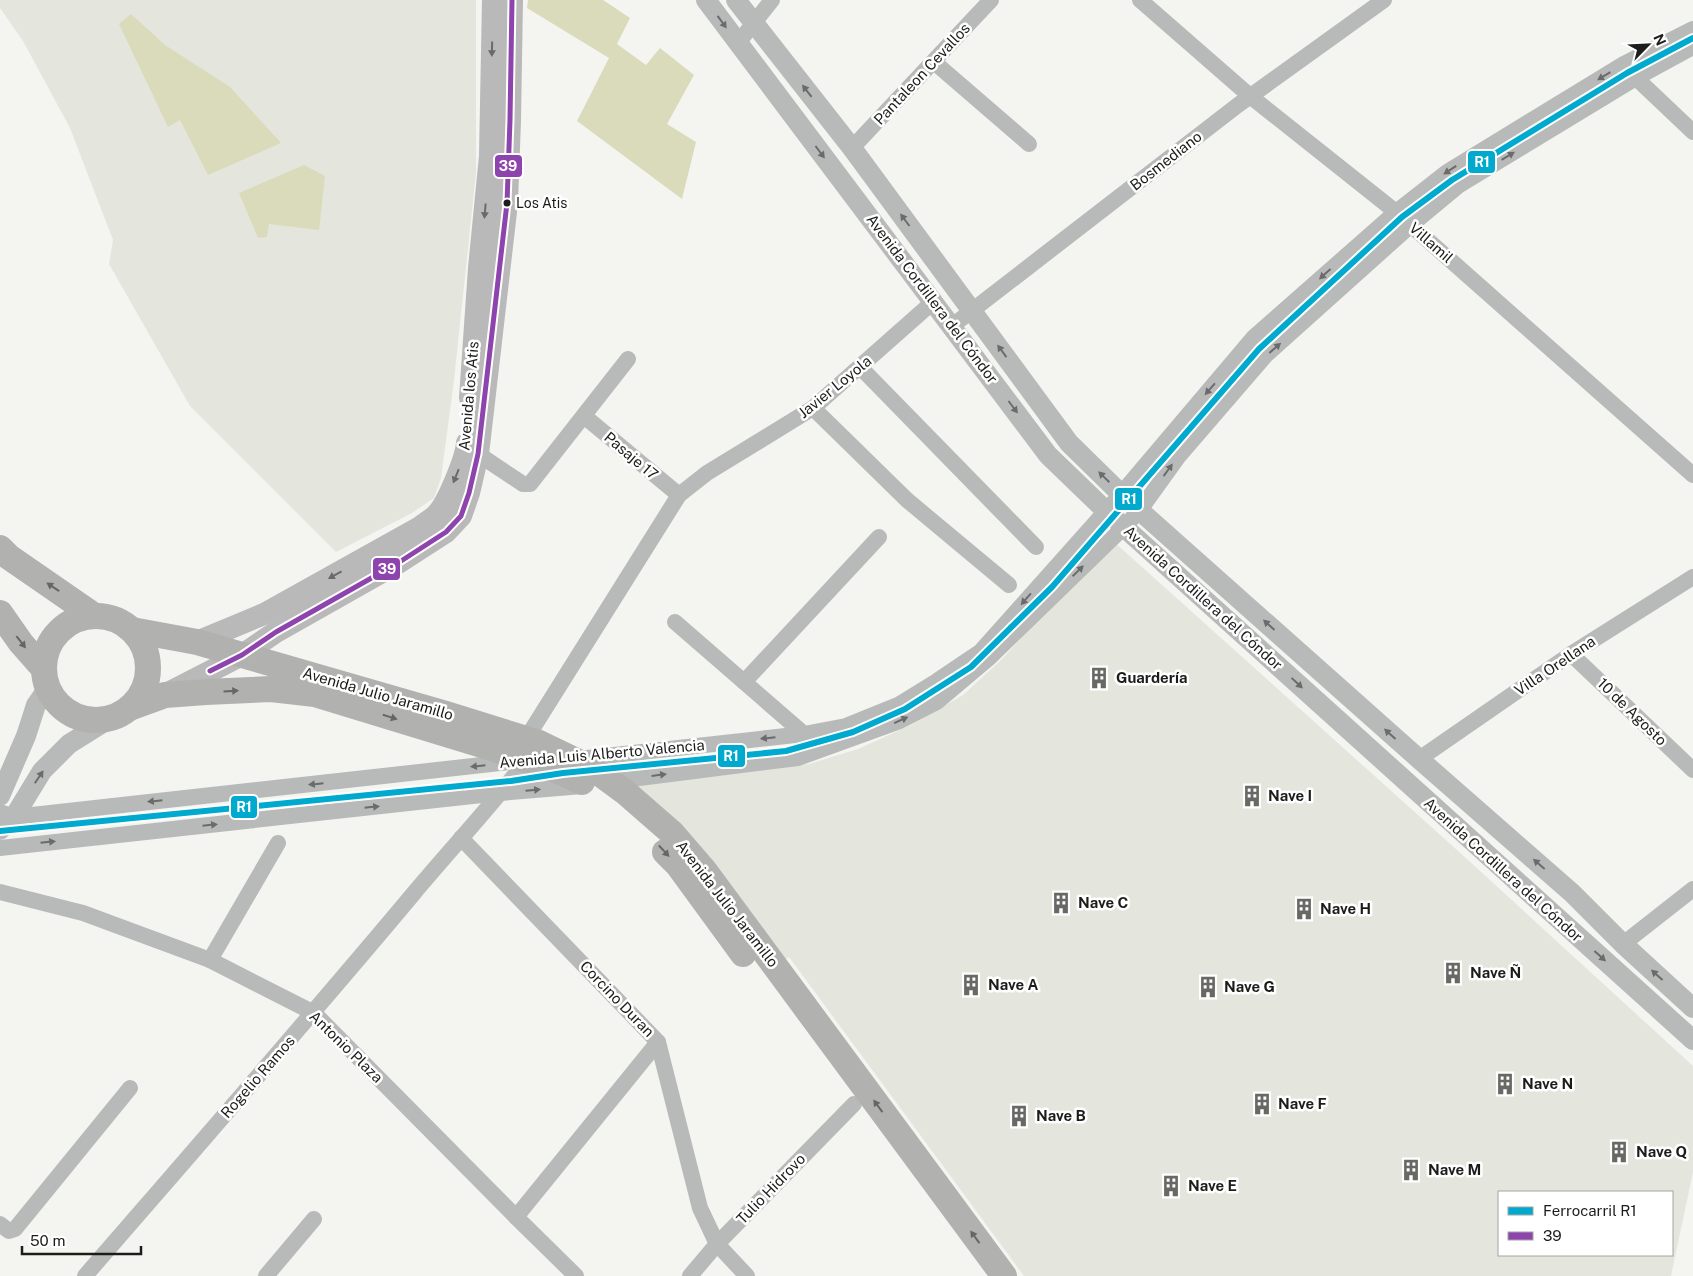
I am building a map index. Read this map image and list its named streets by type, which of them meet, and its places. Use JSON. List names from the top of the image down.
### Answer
{
  "streets": {
    "main road": ["Avenida los Atis", "Avenida Julio Jaramillo"],
    "street": [
      "Pantaleon Cevallos",
      "Bosmediano",
      "Villamil",
      "Avenida Cordillera del Cóndor",
      "Javier Loyola",
      "Pasaje 17",
      "Villa Orellana",
      "10 de Agosto",
      "Avenida Luis Alberto Valencia",
      "Corcino Duran",
      "Antonio Plaza",
      "Rogelio Ramos",
      "Tulio Hidrovo"
    ]
  },
  "crossings": [
    ["Pantaleon Cevallos", "Avenida Cordillera del Cóndor"],
    ["Bosmediano", "Villamil"],
    ["Bosmediano", "Avenida Cordillera del Cóndor"],
    ["Villamil", "Avenida Luis Alberto Valencia"],
    ["Avenida Cordillera del Cóndor", "Javier Loyola"],
    ["Avenida Cordillera del Cóndor", "Villa Orellana"],
    ["Avenida Cordillera del Cóndor", "Avenida Luis Alberto Valencia"],
    ["Javier Loyola", "Pasaje 17"],
    ["Javier Loyola", "Avenida Julio Jaramillo"],
    ["Javier Loyola", "Avenida Luis Alberto Valencia"],
    ["Javier Loyola", "Rogelio Ramos"],
    ["Avenida los Atis", "Avenida Julio Jaramillo"],
    ["Villa Orellana", "10 de Agosto"],
    ["Avenida Julio Jaramillo", "Avenida Luis Alberto Valencia"],
    ["Avenida Julio Jaramillo", "Rogelio Ramos"],
    ["Avenida Julio Jaramillo", "Tulio Hidrovo"],
    ["Avenida Luis Alberto Valencia", "Rogelio Ramos"],
    ["Corcino Duran", "Rogelio Ramos"],
    ["Corcino Duran", "Tulio Hidrovo"],
    ["Antonio Plaza", "Rogelio Ramos"]
  ],
  "places": {
    "other": ["Los Atis"],
    "building": [
      "Guardería",
      "Nave I",
      "Nave C",
      "Nave H",
      "Nave Ñ",
      "Nave A",
      "Nave G",
      "Nave N",
      "Nave F",
      "Nave B",
      "Nave Q",
      "Nave M",
      "Nave E"
    ]
  },
  "lines": ["transit line 39", "rail line R1"],
  "legend": ["Ferrocarril R1", "39"],
  "scale_bar": "50 m",
  "north": "top right"
}
